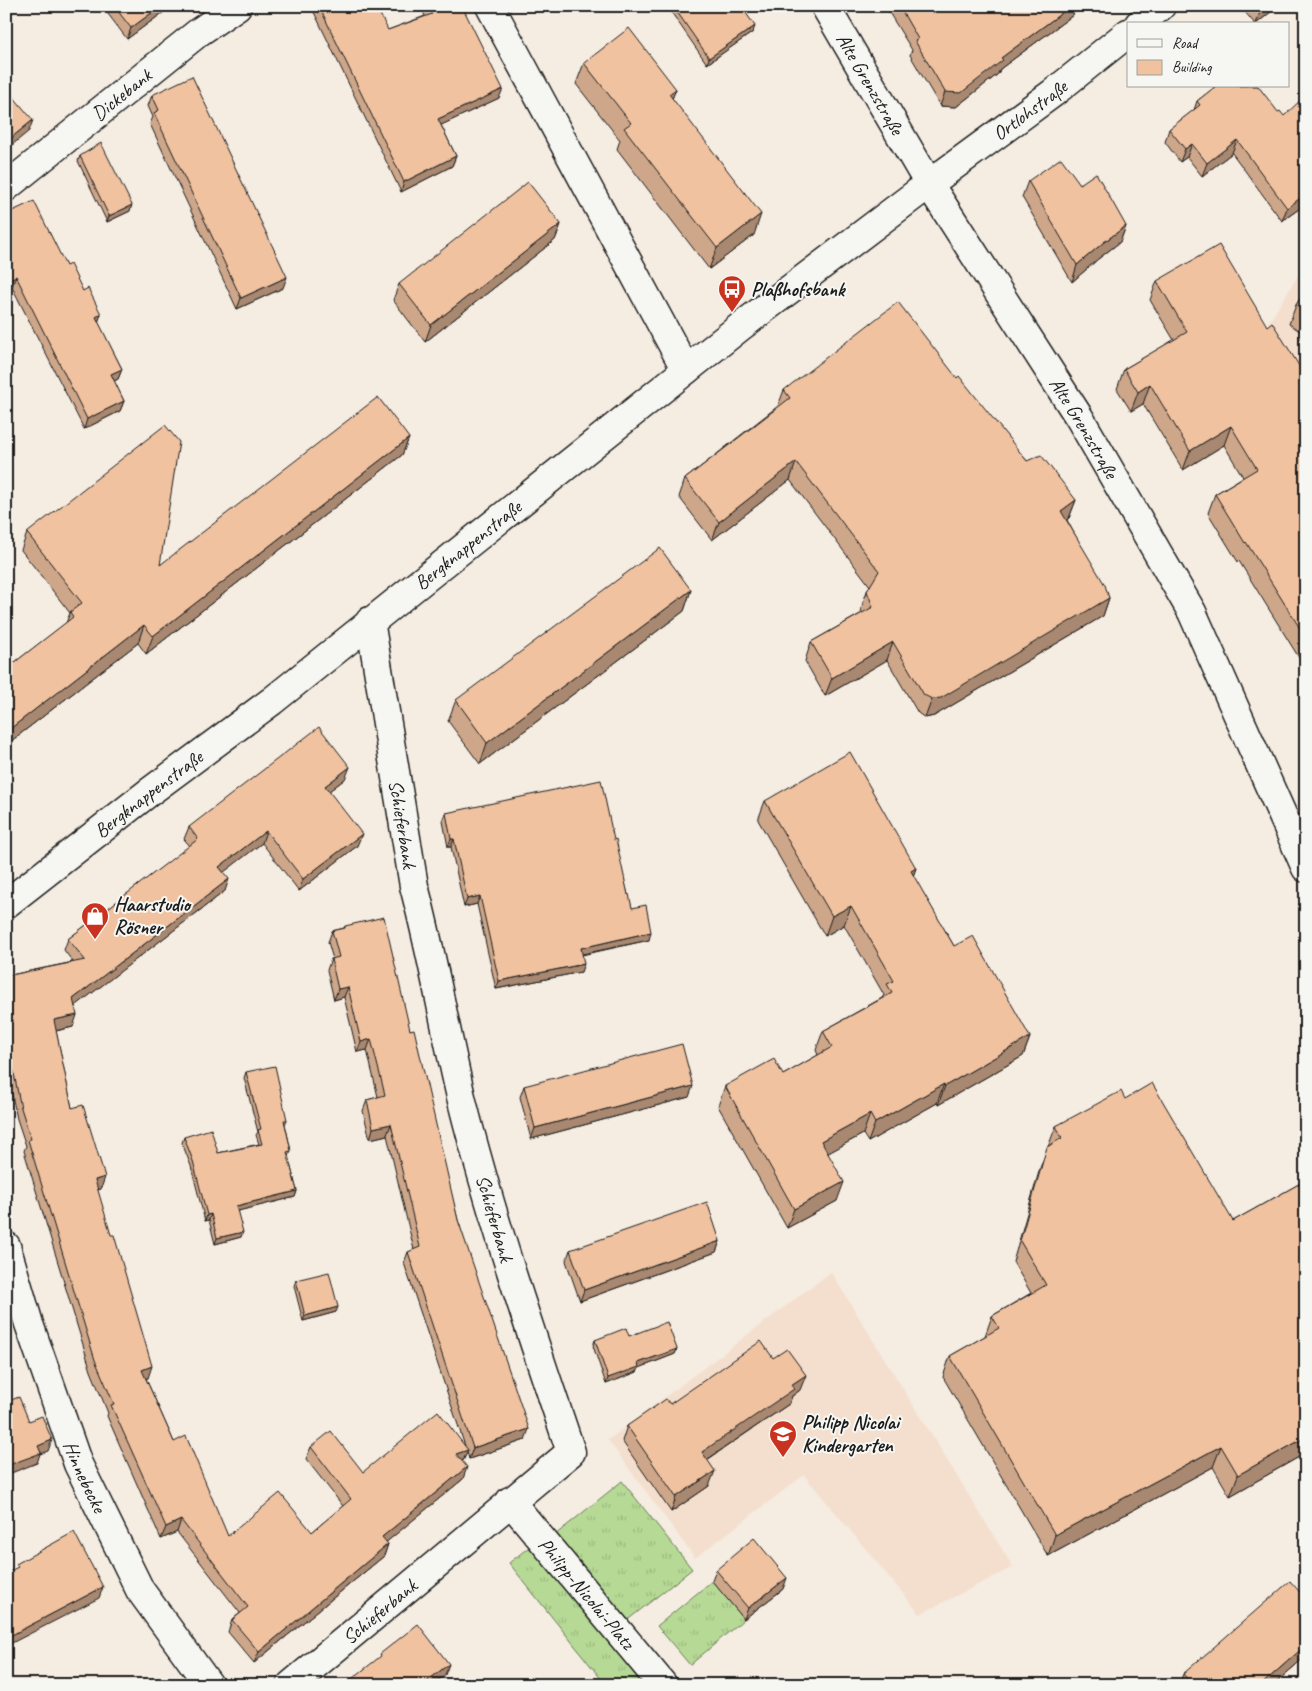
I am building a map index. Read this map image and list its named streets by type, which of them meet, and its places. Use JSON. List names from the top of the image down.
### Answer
{
  "streets": {
    "street": [
      "Alte Grenzstraße",
      "Dickebank",
      "Ortlohstraße",
      "Bergknappenstraße",
      "Schieferbank",
      "Hinnebecke",
      "Philipp-Nicolai-Platz"
    ]
  },
  "crossings": [
    ["Alte Grenzstraße", "Ortlohstraße"],
    ["Alte Grenzstraße", "Bergknappenstraße"],
    ["Ortlohstraße", "Bergknappenstraße"],
    ["Bergknappenstraße", "Schieferbank"],
    ["Schieferbank", "Philipp-Nicolai-Platz"]
  ],
  "places": {
    "bus stop": ["Plaßhofsbank"],
    "shop": ["Haarstudio Rösner"],
    "school or university": ["Philipp Nicolai Kindergarten"]
  },
  "legend": ["Road", "Building"]
}
